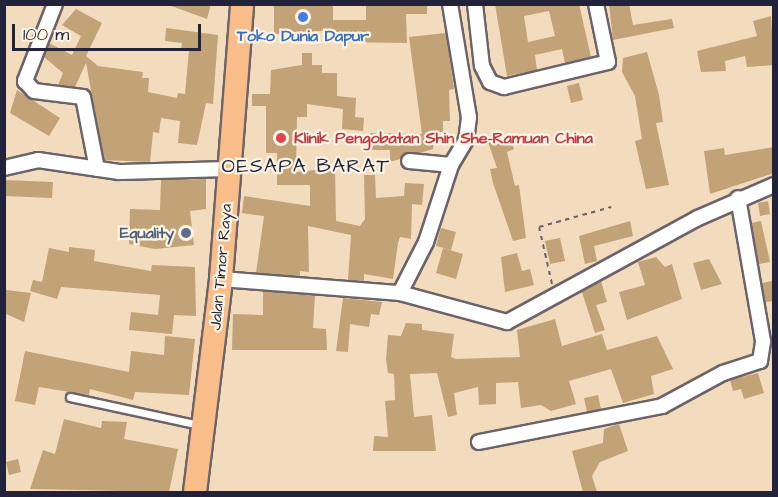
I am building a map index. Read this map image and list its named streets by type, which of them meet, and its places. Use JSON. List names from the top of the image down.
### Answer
{
  "streets": {
    "highway": ["Jalan Timor Raya"]
  },
  "districts": ["OESAPA BARAT"],
  "places": ["Toko Dunia Dapur", "Klinik Pengobatan Shin She-Ramuan China", "Equality"],
  "scale_bar": "100 m"
}
